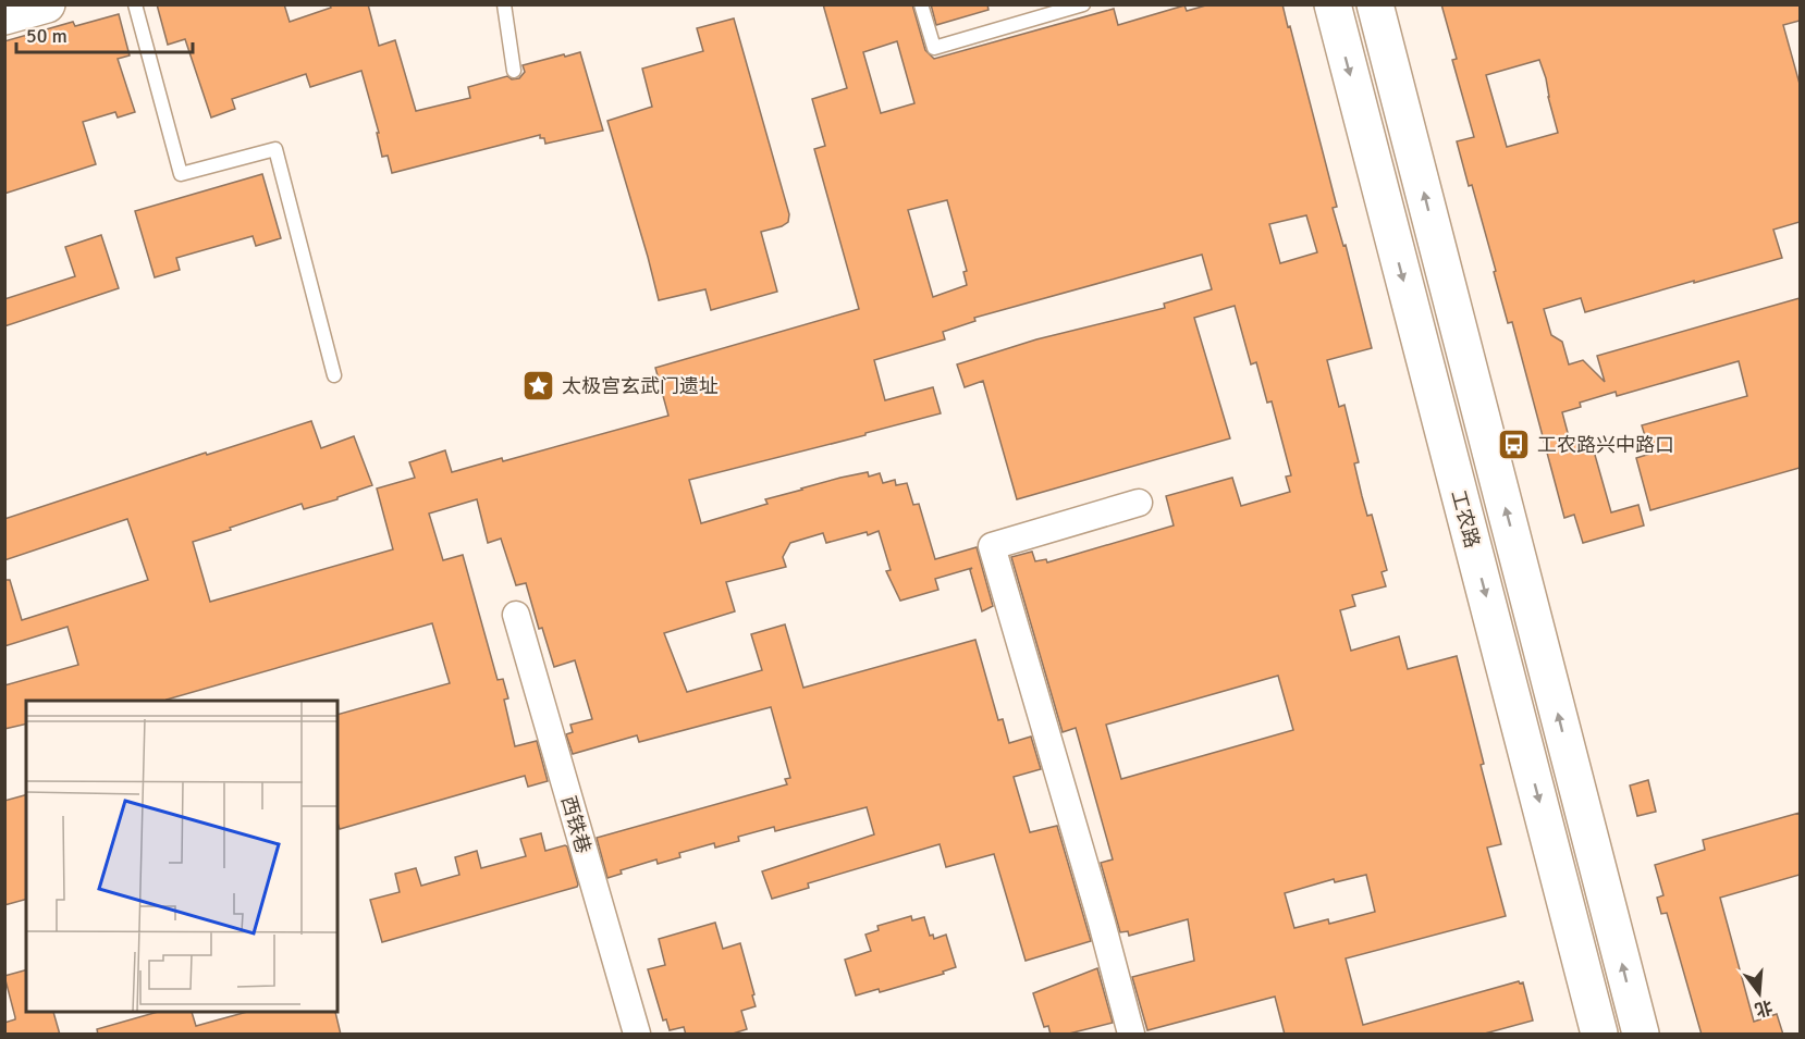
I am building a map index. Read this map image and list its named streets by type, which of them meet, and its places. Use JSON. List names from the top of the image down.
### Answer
{
  "streets": {
    "main road": ["工农路"],
    "street": ["西铁巷"]
  },
  "places": {
    "place": ["太极宫玄武门遗址"],
    "bus stop": ["工农路兴中路口"]
  },
  "scale_bar": "50 m",
  "north": "bottom"
}
